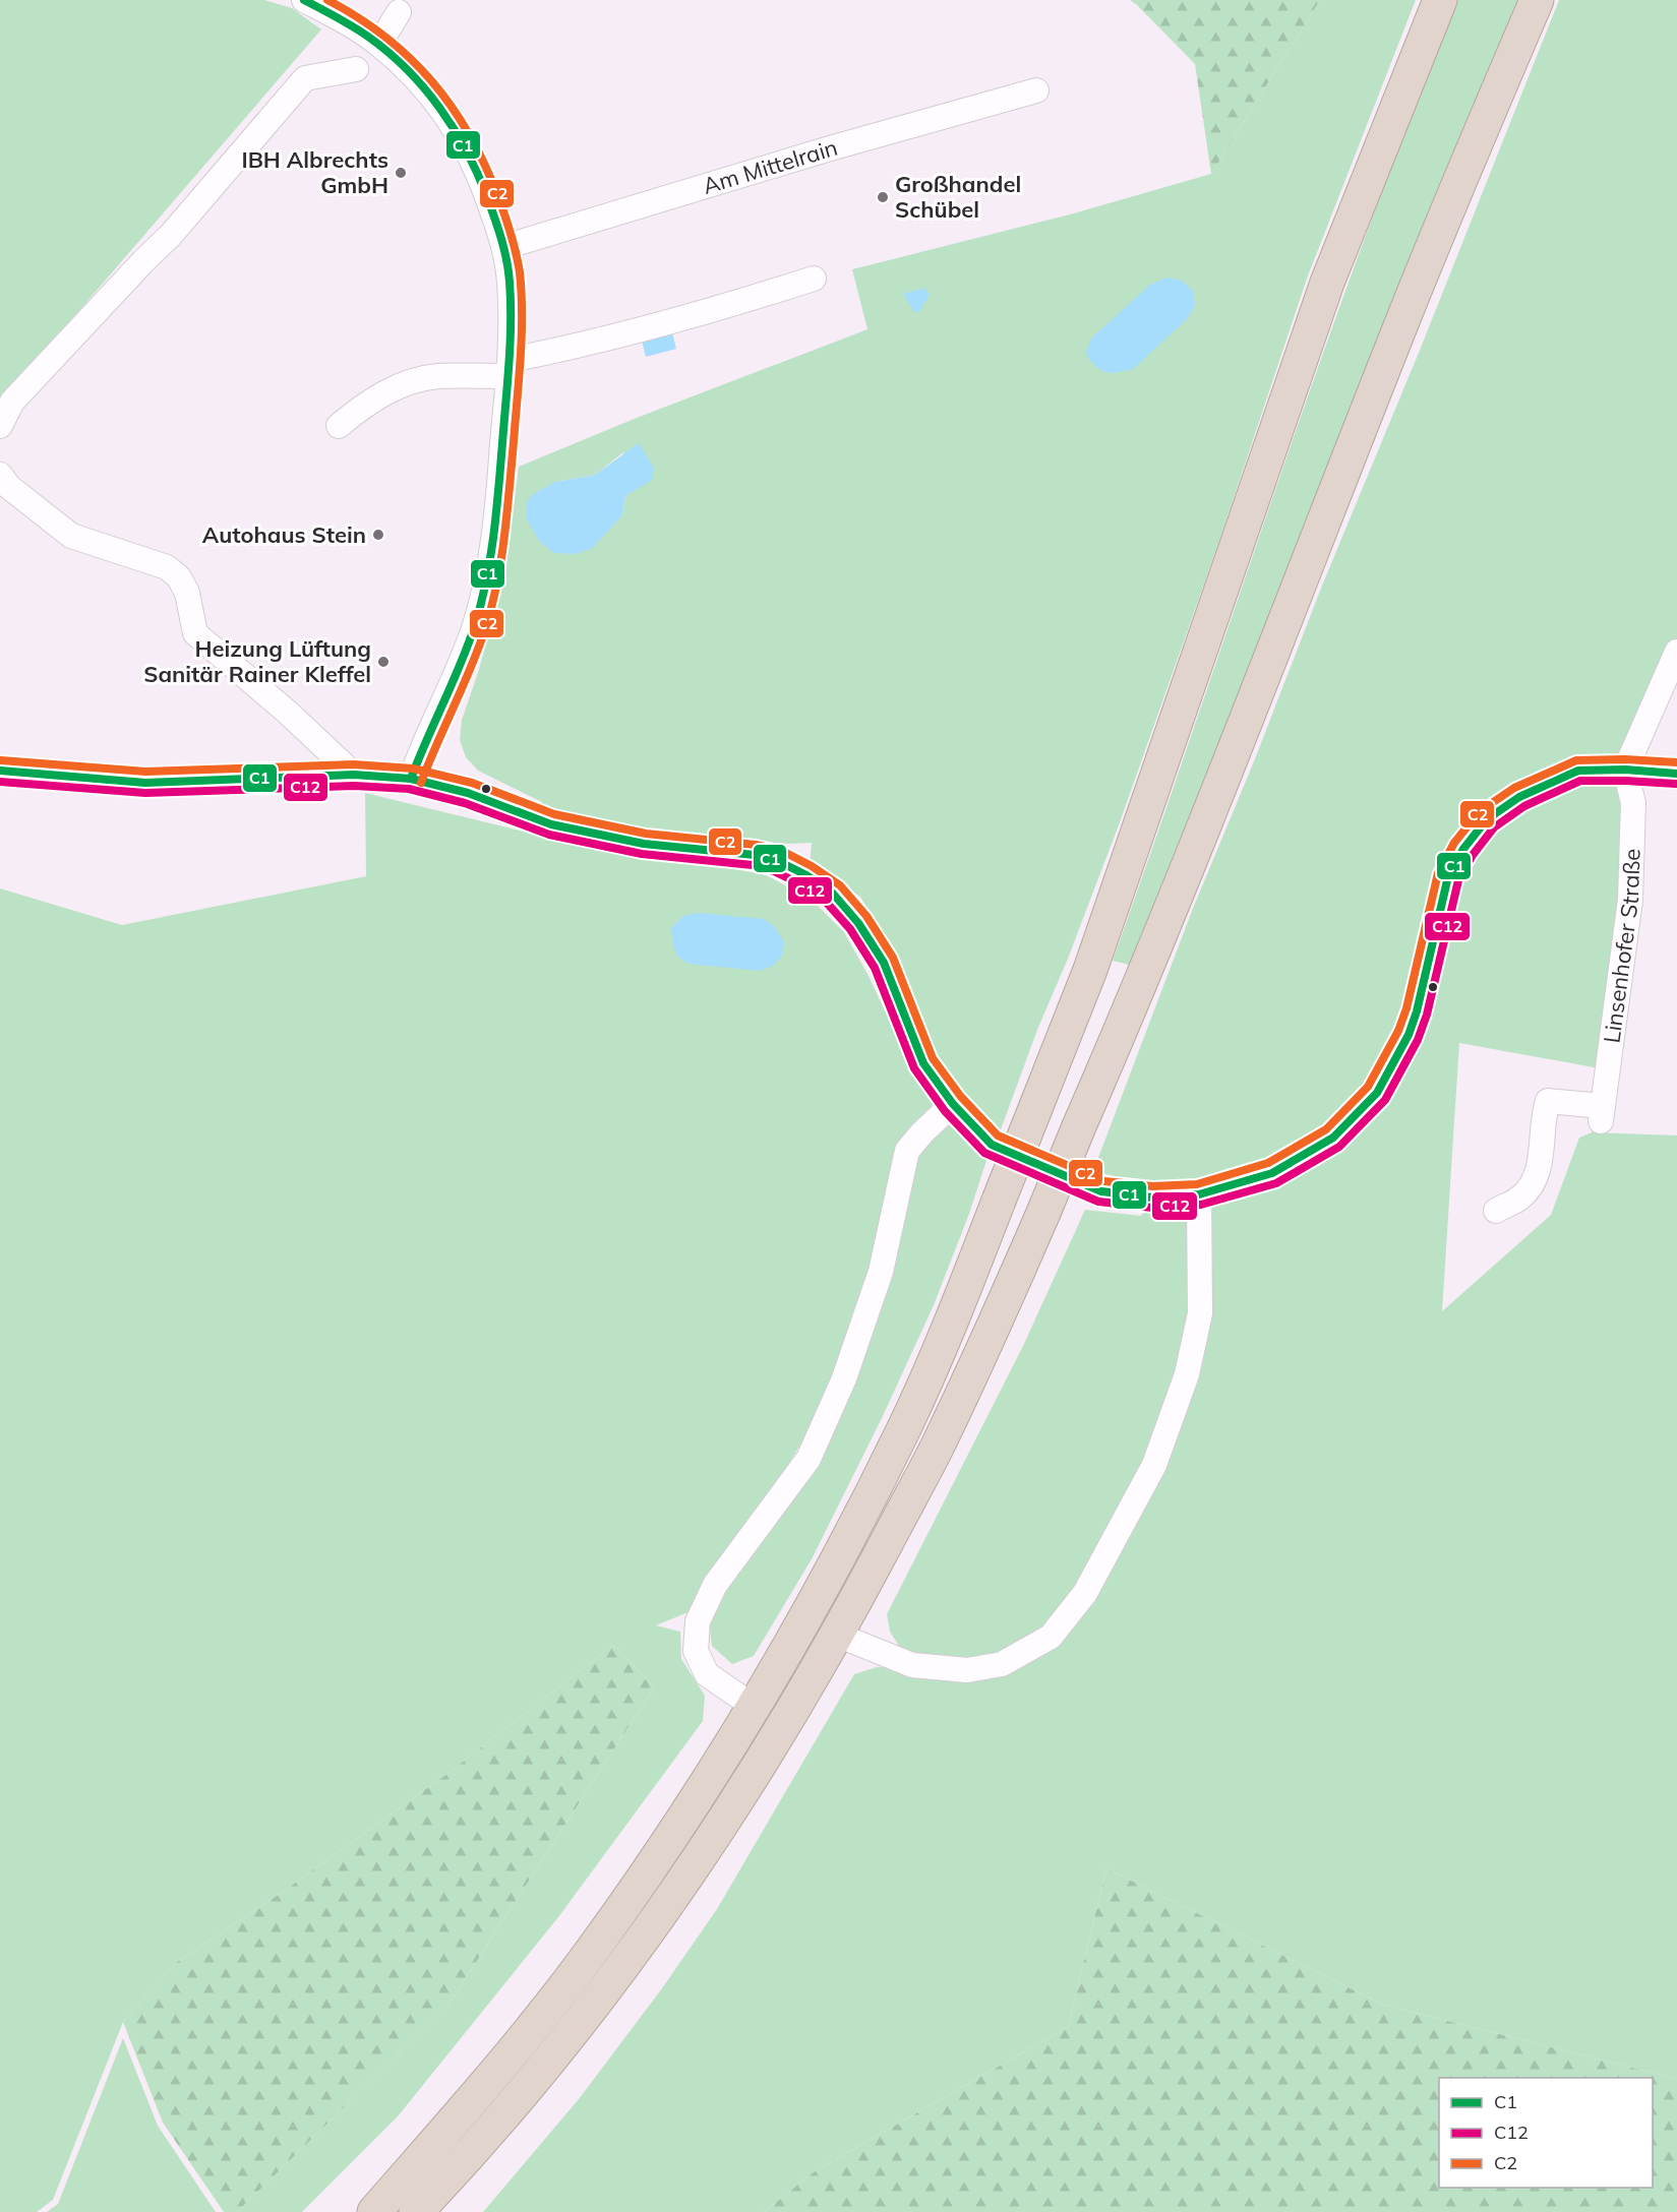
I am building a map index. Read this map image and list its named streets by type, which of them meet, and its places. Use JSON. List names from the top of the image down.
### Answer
{
  "streets": {
    "street": ["Am Mittelrain", "Linsenhofer Straße"]
  },
  "places": [
    "IBH Albrechts GmbH",
    "Großhandel Schübel",
    "Autohaus Stein",
    "Heizung Lüftung Sanitär Rainer Kleffel"
  ],
  "lines": ["transit line C1", "transit line C2", "transit line C12"],
  "legend": ["C1", "C12", "C2"]
}
